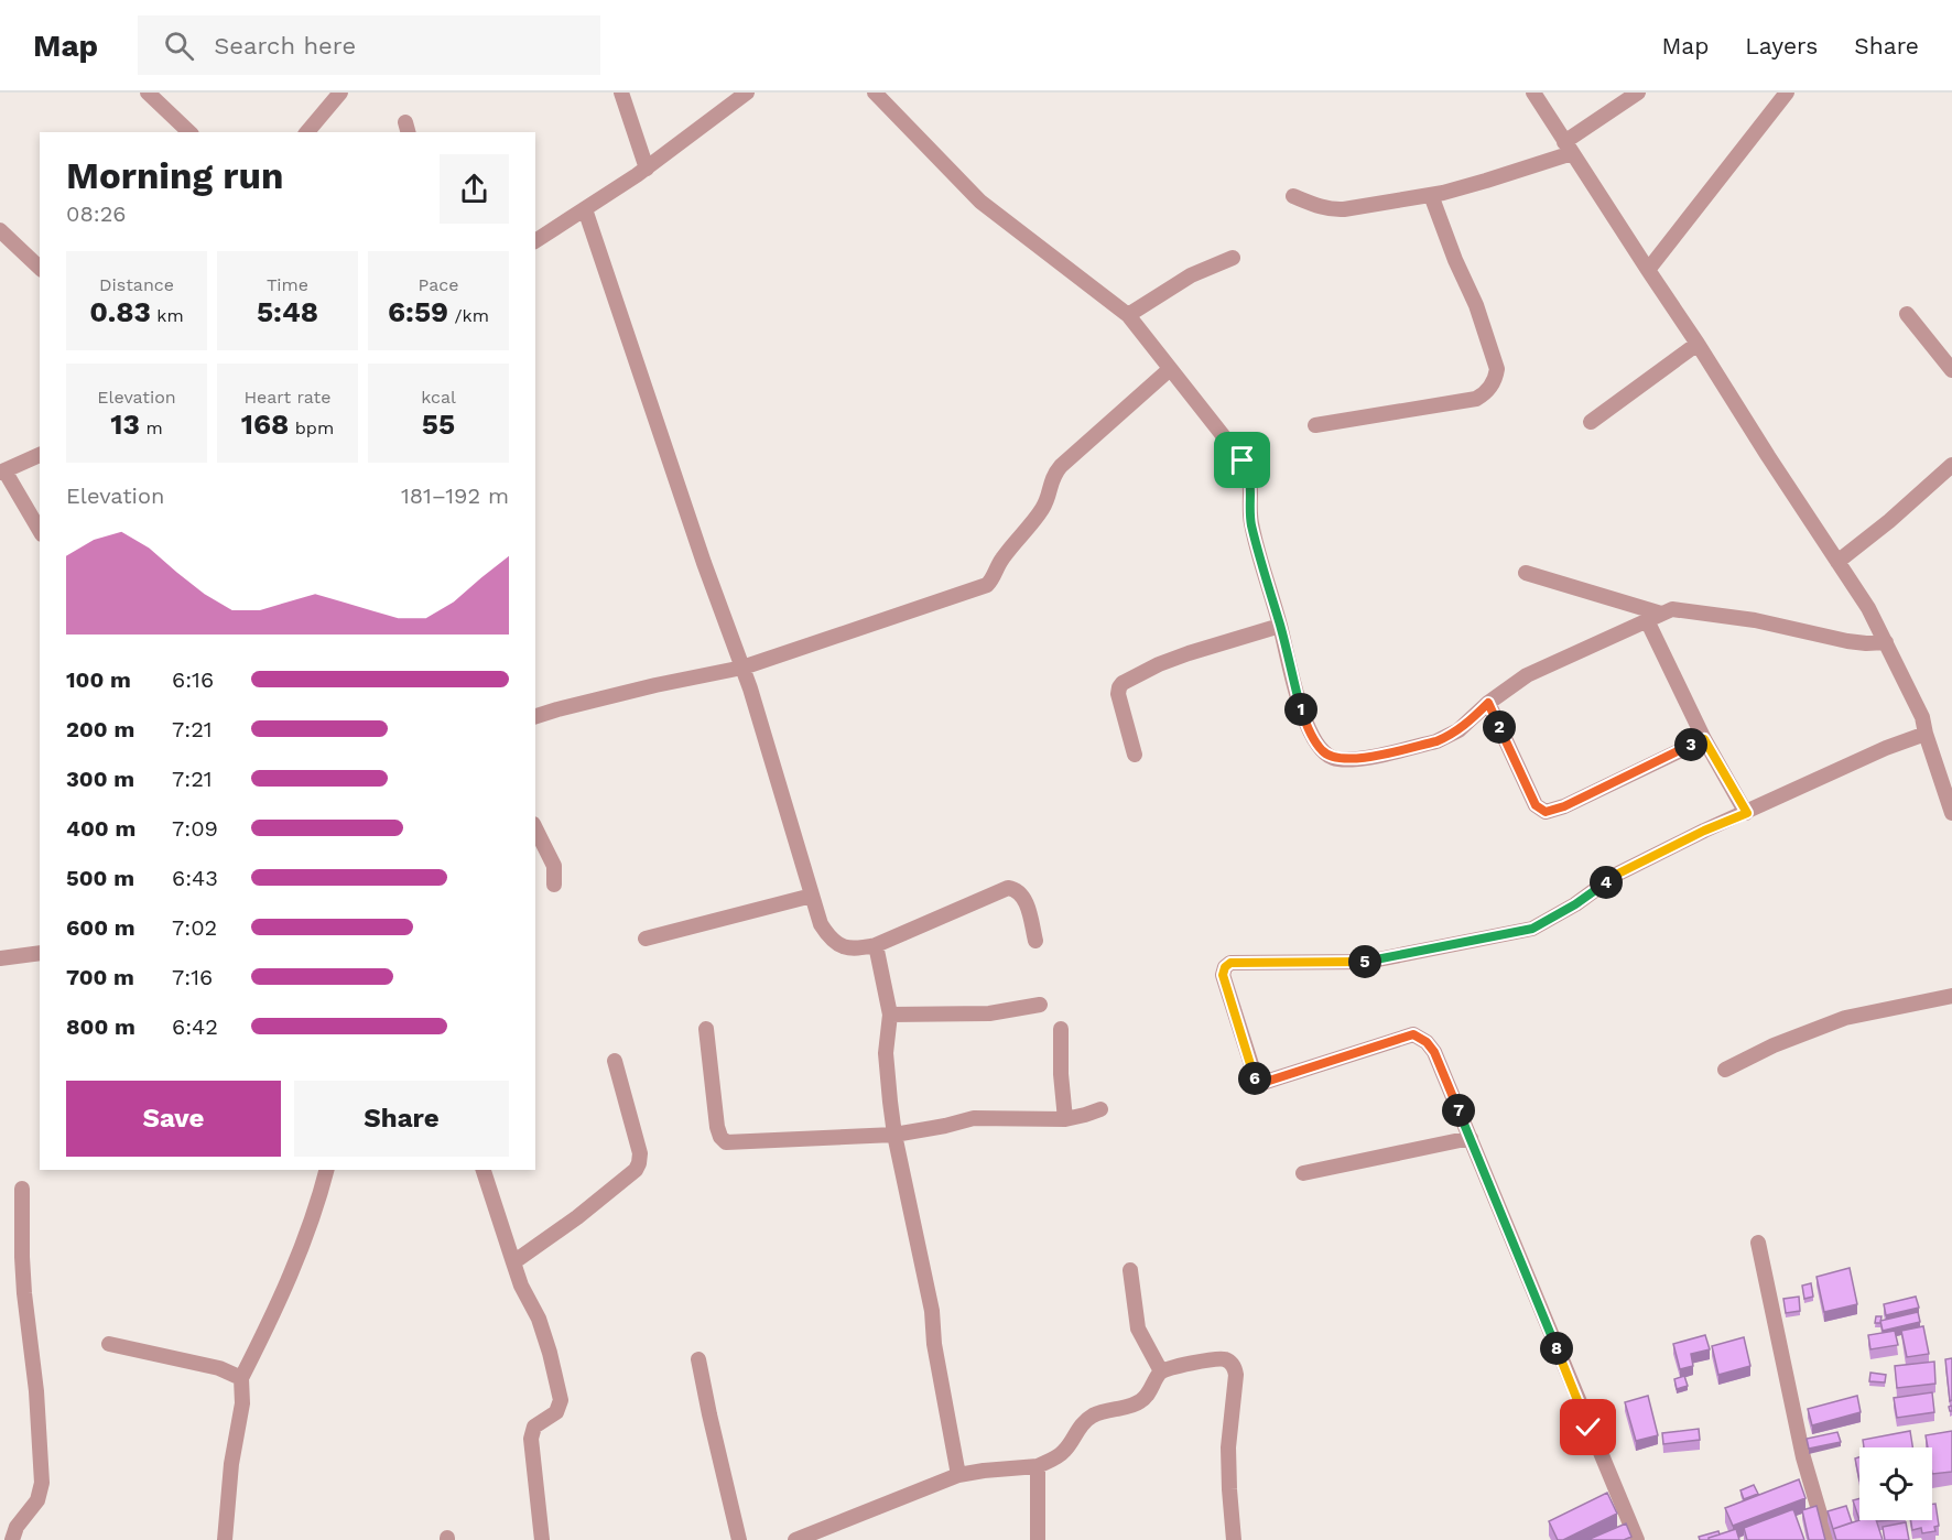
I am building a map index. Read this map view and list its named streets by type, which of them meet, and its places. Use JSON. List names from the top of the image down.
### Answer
{
  "page": {
    "header": "Map",
    "search": "Search here",
    "nav": ["Map", "Layers", "Share"],
    "heading": ["Morning run", "08:26"],
    "stats": [
      ["Distance", "0.83 km"],
      ["Time", "5:48"],
      ["Pace", "6:59 /km"],
      ["Elevation", "13 m"],
      ["Heart rate", "168 bpm"],
      ["kcal", "55"]
    ],
    "chart": ["Elevation", "181–192 m"],
    "list": [
      {
        "name": "100 m",
        "note": "6:16"
      },
      {
        "name": "200 m",
        "note": "7:21"
      },
      {
        "name": "300 m",
        "note": "7:21"
      },
      {
        "name": "400 m",
        "note": "7:09"
      },
      {
        "name": "500 m",
        "note": "6:43"
      },
      {
        "name": "600 m",
        "note": "7:02"
      },
      {
        "name": "700 m",
        "note": "7:16"
      },
      {
        "name": "800 m",
        "note": "6:42"
      }
    ],
    "pins": [
      "1",
      "2",
      "3",
      "4",
      "5",
      "6",
      "7",
      "8"
    ],
    "buttons": ["Save", "Share"]
  }
}
